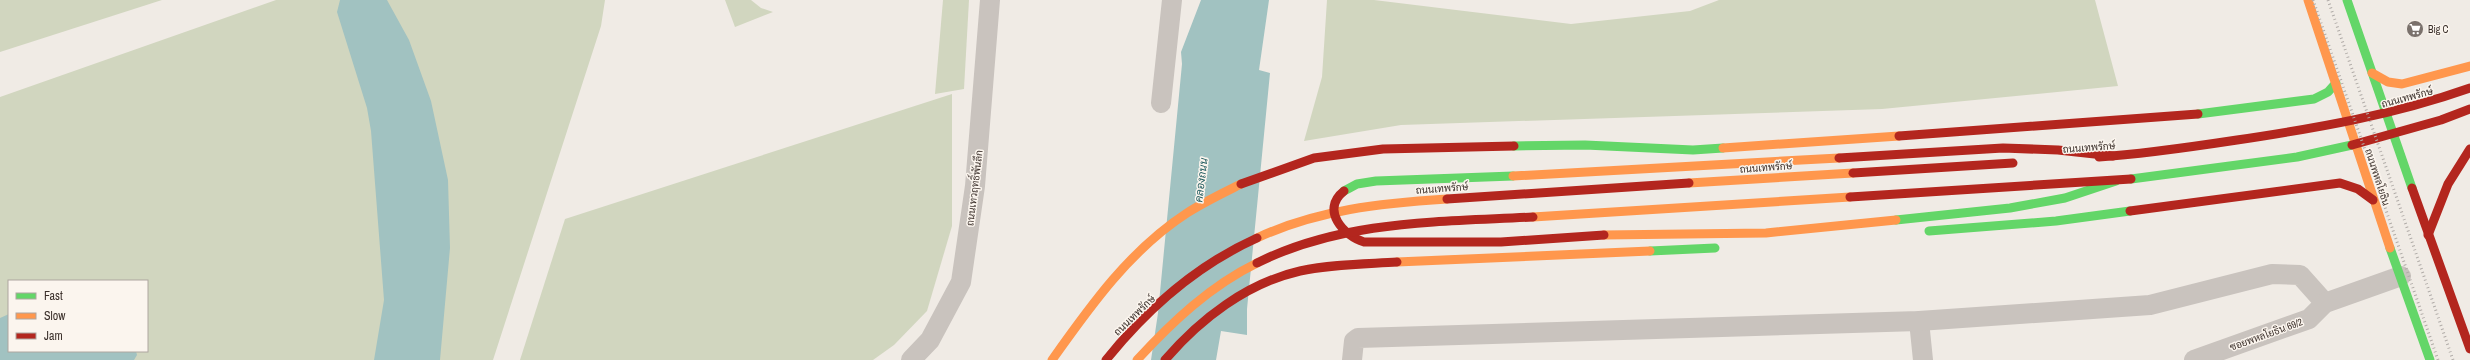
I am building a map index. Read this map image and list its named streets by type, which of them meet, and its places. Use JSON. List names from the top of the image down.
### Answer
{
  "streets": {
    "main road": ["ถนนเทพรักษ์", "ถนนพหลโยธิน"],
    "street": ["ถนนเทวฤทธิ์พันลึก", "ซอยพหลโยธิน 69/2"]
  },
  "crossings": [
    ["ถนนพหลโยธิน", "ซอยพหลโยธิน 69/2"]
  ],
  "water": ["คลองถนน"],
  "places": {
    "supermarket": ["Big C"]
  },
  "legend": ["Fast", "Slow", "Jam"]
}
